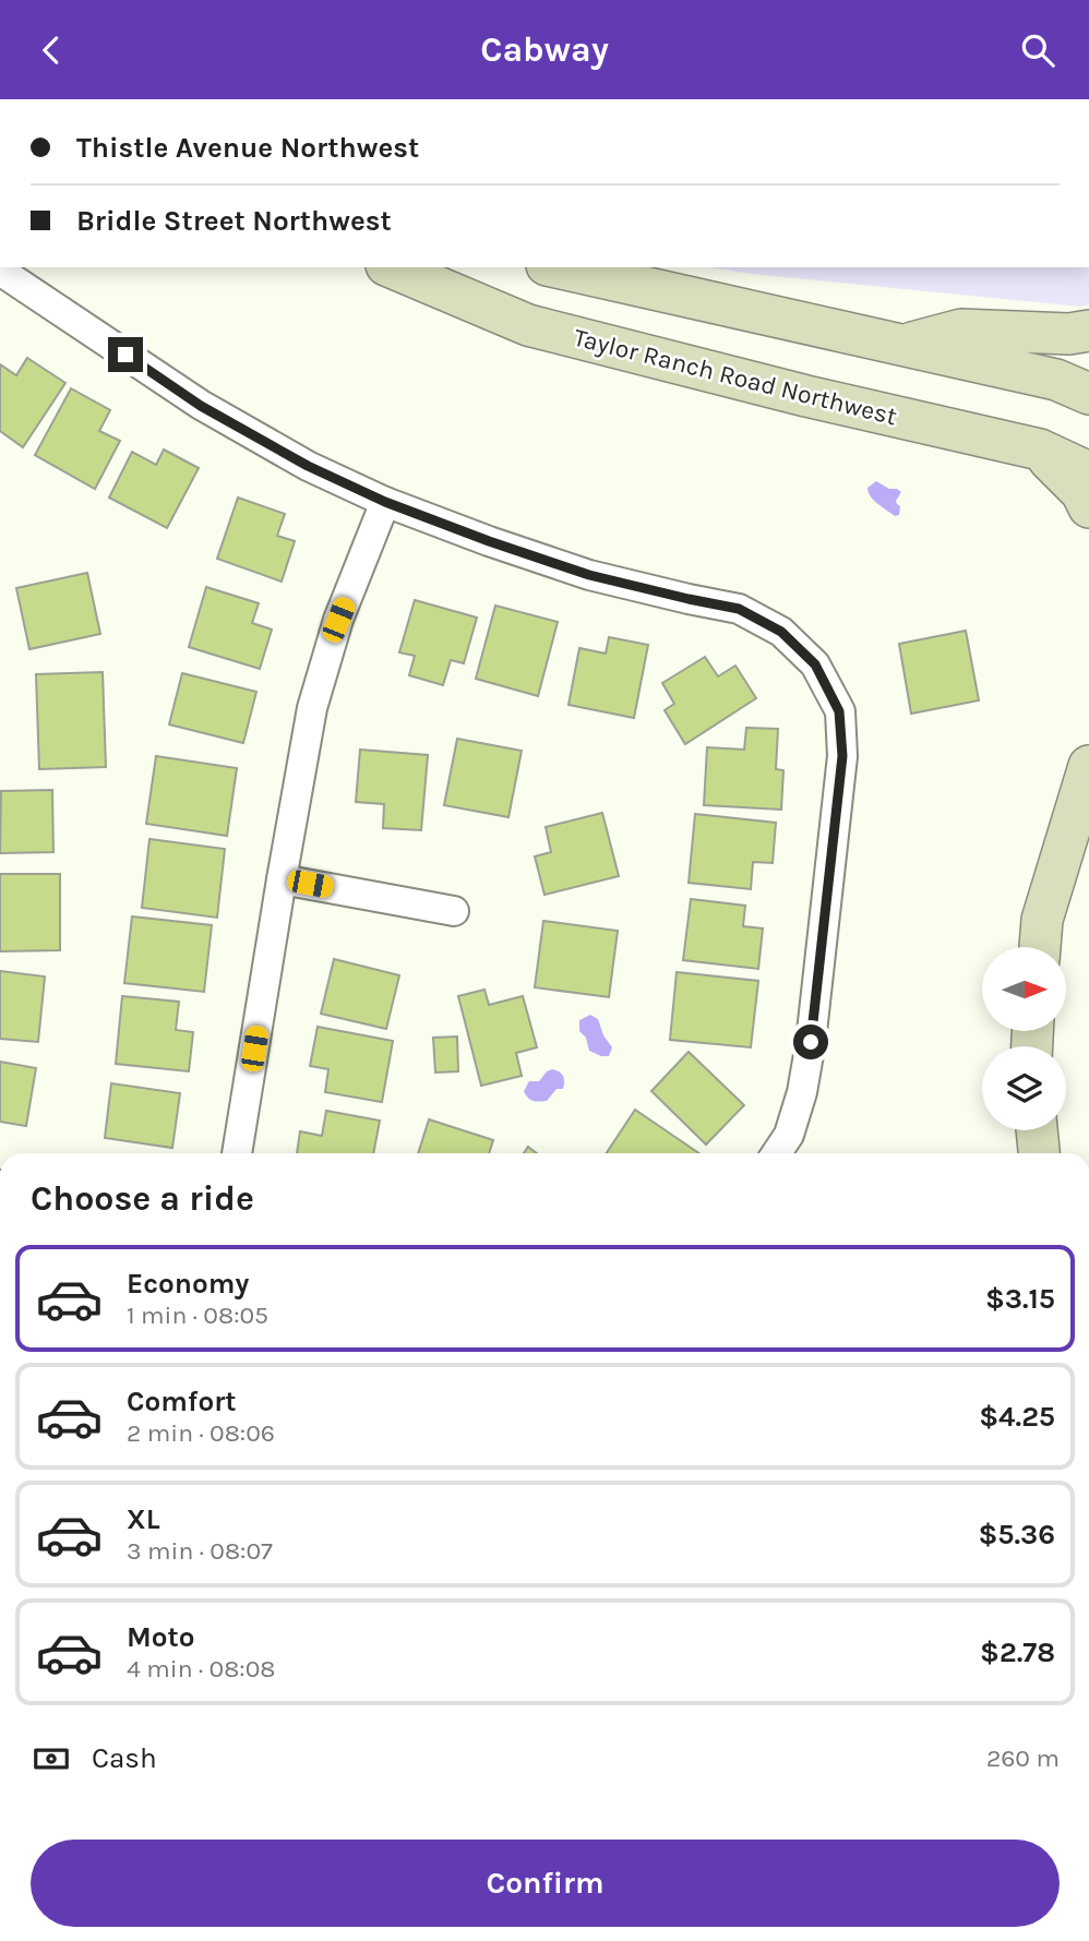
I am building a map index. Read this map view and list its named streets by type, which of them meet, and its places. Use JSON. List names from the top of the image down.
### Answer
{
  "streets": {
    "main road": ["Taylor Ranch Road Northwest"]
  },
  "north": "right",
  "page": {
    "header": "Cabway",
    "banner": ["Thistle Avenue Northwest", "Bridle Street Northwest"],
    "heading": "Choose a ride",
    "list": [
      {
        "name": "Economy",
        "note": "1 min · 08:05",
        "value": "$3.15"
      },
      {
        "name": "Comfort",
        "note": "2 min · 08:06",
        "value": "$4.25"
      },
      {
        "name": "XL",
        "note": "3 min · 08:07",
        "value": "$5.36"
      },
      {
        "name": "Moto",
        "note": "4 min · 08:08",
        "value": "$2.78"
      }
    ],
    "pay": ["Cash", "260 m"],
    "buttons": "Confirm"
  }
}
